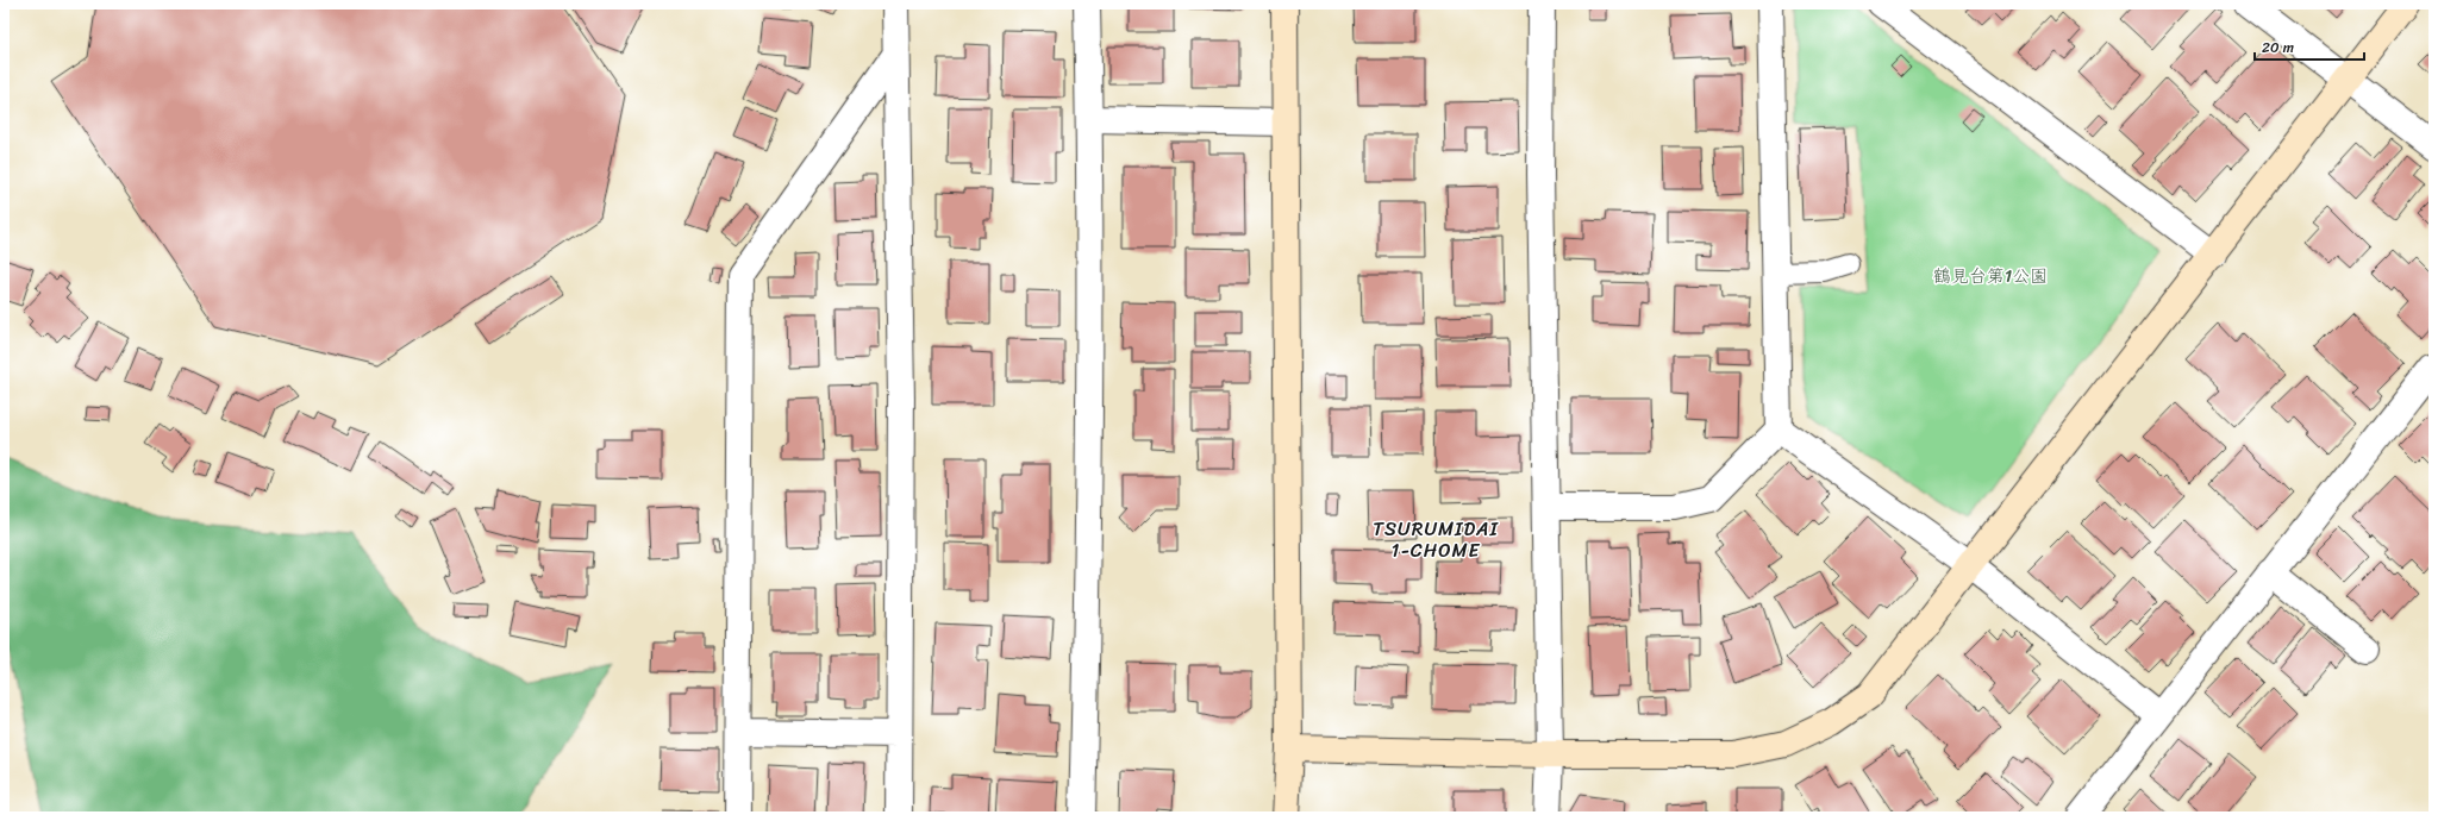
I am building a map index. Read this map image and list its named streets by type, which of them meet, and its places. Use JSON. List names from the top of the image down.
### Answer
{
  "districts": ["TSURUMIDAI 1-CHOME"],
  "parks": ["鶴見台第1公園"],
  "scale_bar": "20 m"
}
